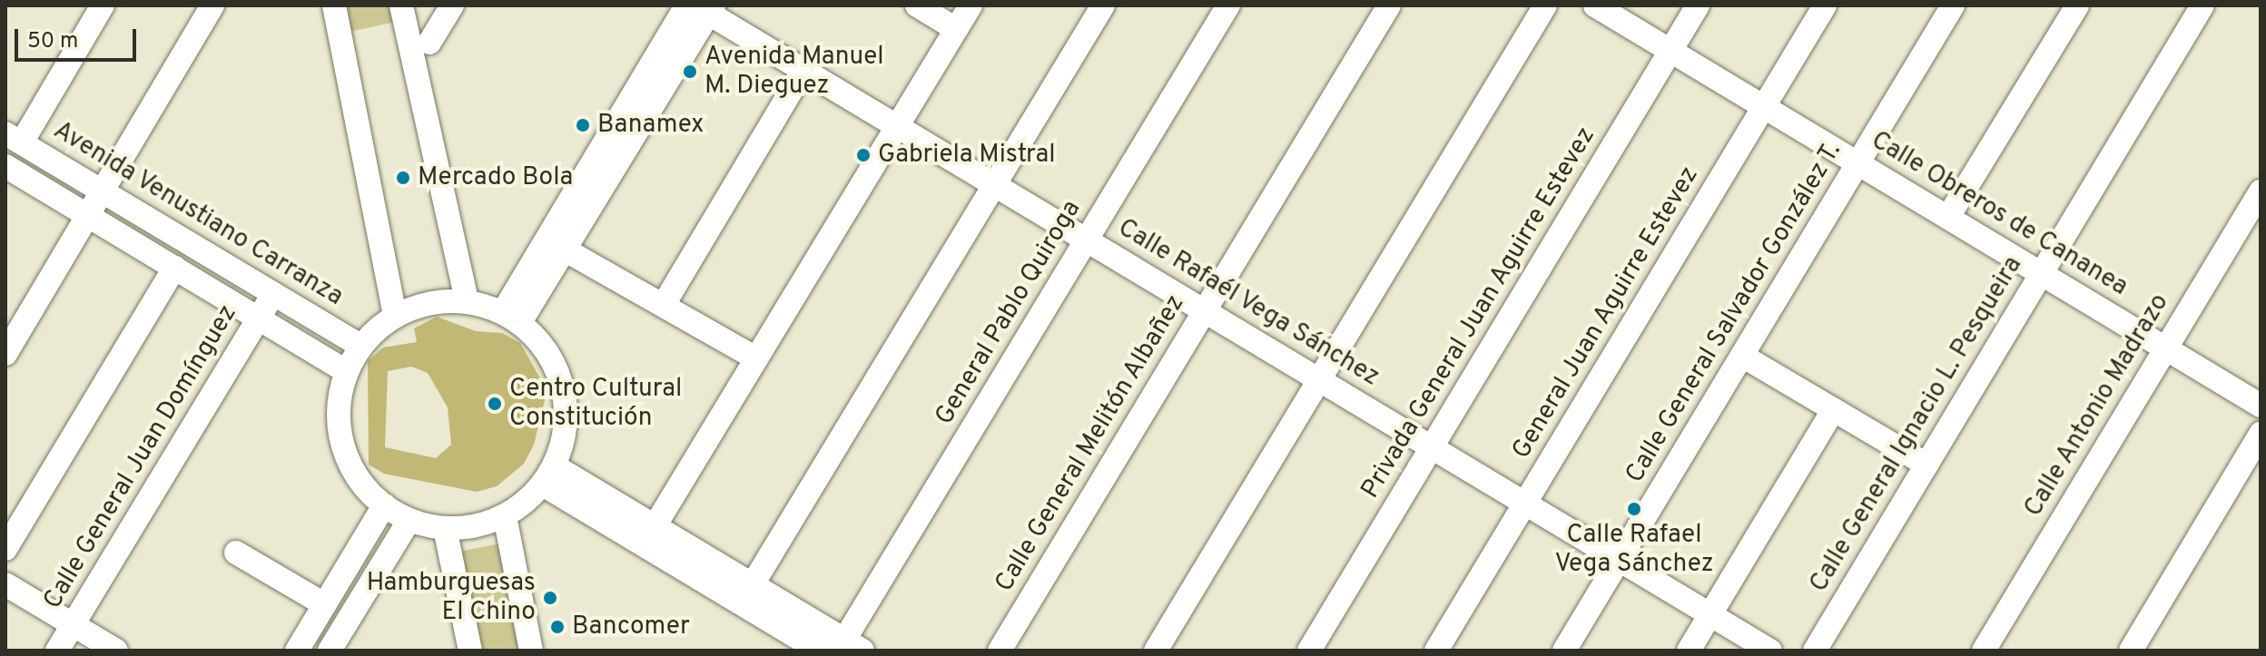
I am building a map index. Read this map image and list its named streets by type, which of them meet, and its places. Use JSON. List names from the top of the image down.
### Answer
{
  "streets": {
    "street": [
      "Avenida Venustiano Carranza",
      "Calle Obreros de Cananea",
      "Calle Rafaél Vega Sánchez",
      "General Pablo Quiroga",
      "Privada General Juan Aguirre Estevez",
      "General Juan Aguirre Estevez",
      "Calle General Salvador González T.",
      "Calle Antonio Madrazo",
      "Calle General Ignacio L. Pesqueira",
      "Calle General Melitón Albañez",
      "Calle General Juan Domínguez"
    ]
  },
  "crossings": [
    ["Avenida Venustiano Carranza", "Calle General Juan Domínguez"],
    ["Calle Obreros de Cananea", "Privada General Juan Aguirre Estevez"],
    ["Calle Obreros de Cananea", "General Juan Aguirre Estevez"],
    ["Calle Obreros de Cananea", "Calle General Salvador González T."],
    ["Calle Obreros de Cananea", "Calle Antonio Madrazo"],
    ["Calle Obreros de Cananea", "Calle General Ignacio L. Pesqueira"],
    ["Calle Rafaél Vega Sánchez", "General Pablo Quiroga"],
    ["Calle Rafaél Vega Sánchez", "Privada General Juan Aguirre Estevez"],
    ["Calle Rafaél Vega Sánchez", "General Juan Aguirre Estevez"],
    ["Calle Rafaél Vega Sánchez", "Calle General Salvador González T."],
    ["Calle Rafaél Vega Sánchez", "Calle General Melitón Albañez"]
  ],
  "places": [
    "Avenida Manuel M. Dieguez",
    "Banamex",
    "Gabriela Mistral",
    "Mercado Bola",
    "Centro Cultural Constitución",
    "Calle Rafael Vega Sánchez",
    "Hamburguesas El Chino",
    "Bancomer"
  ],
  "scale_bar": "50 m"
}
